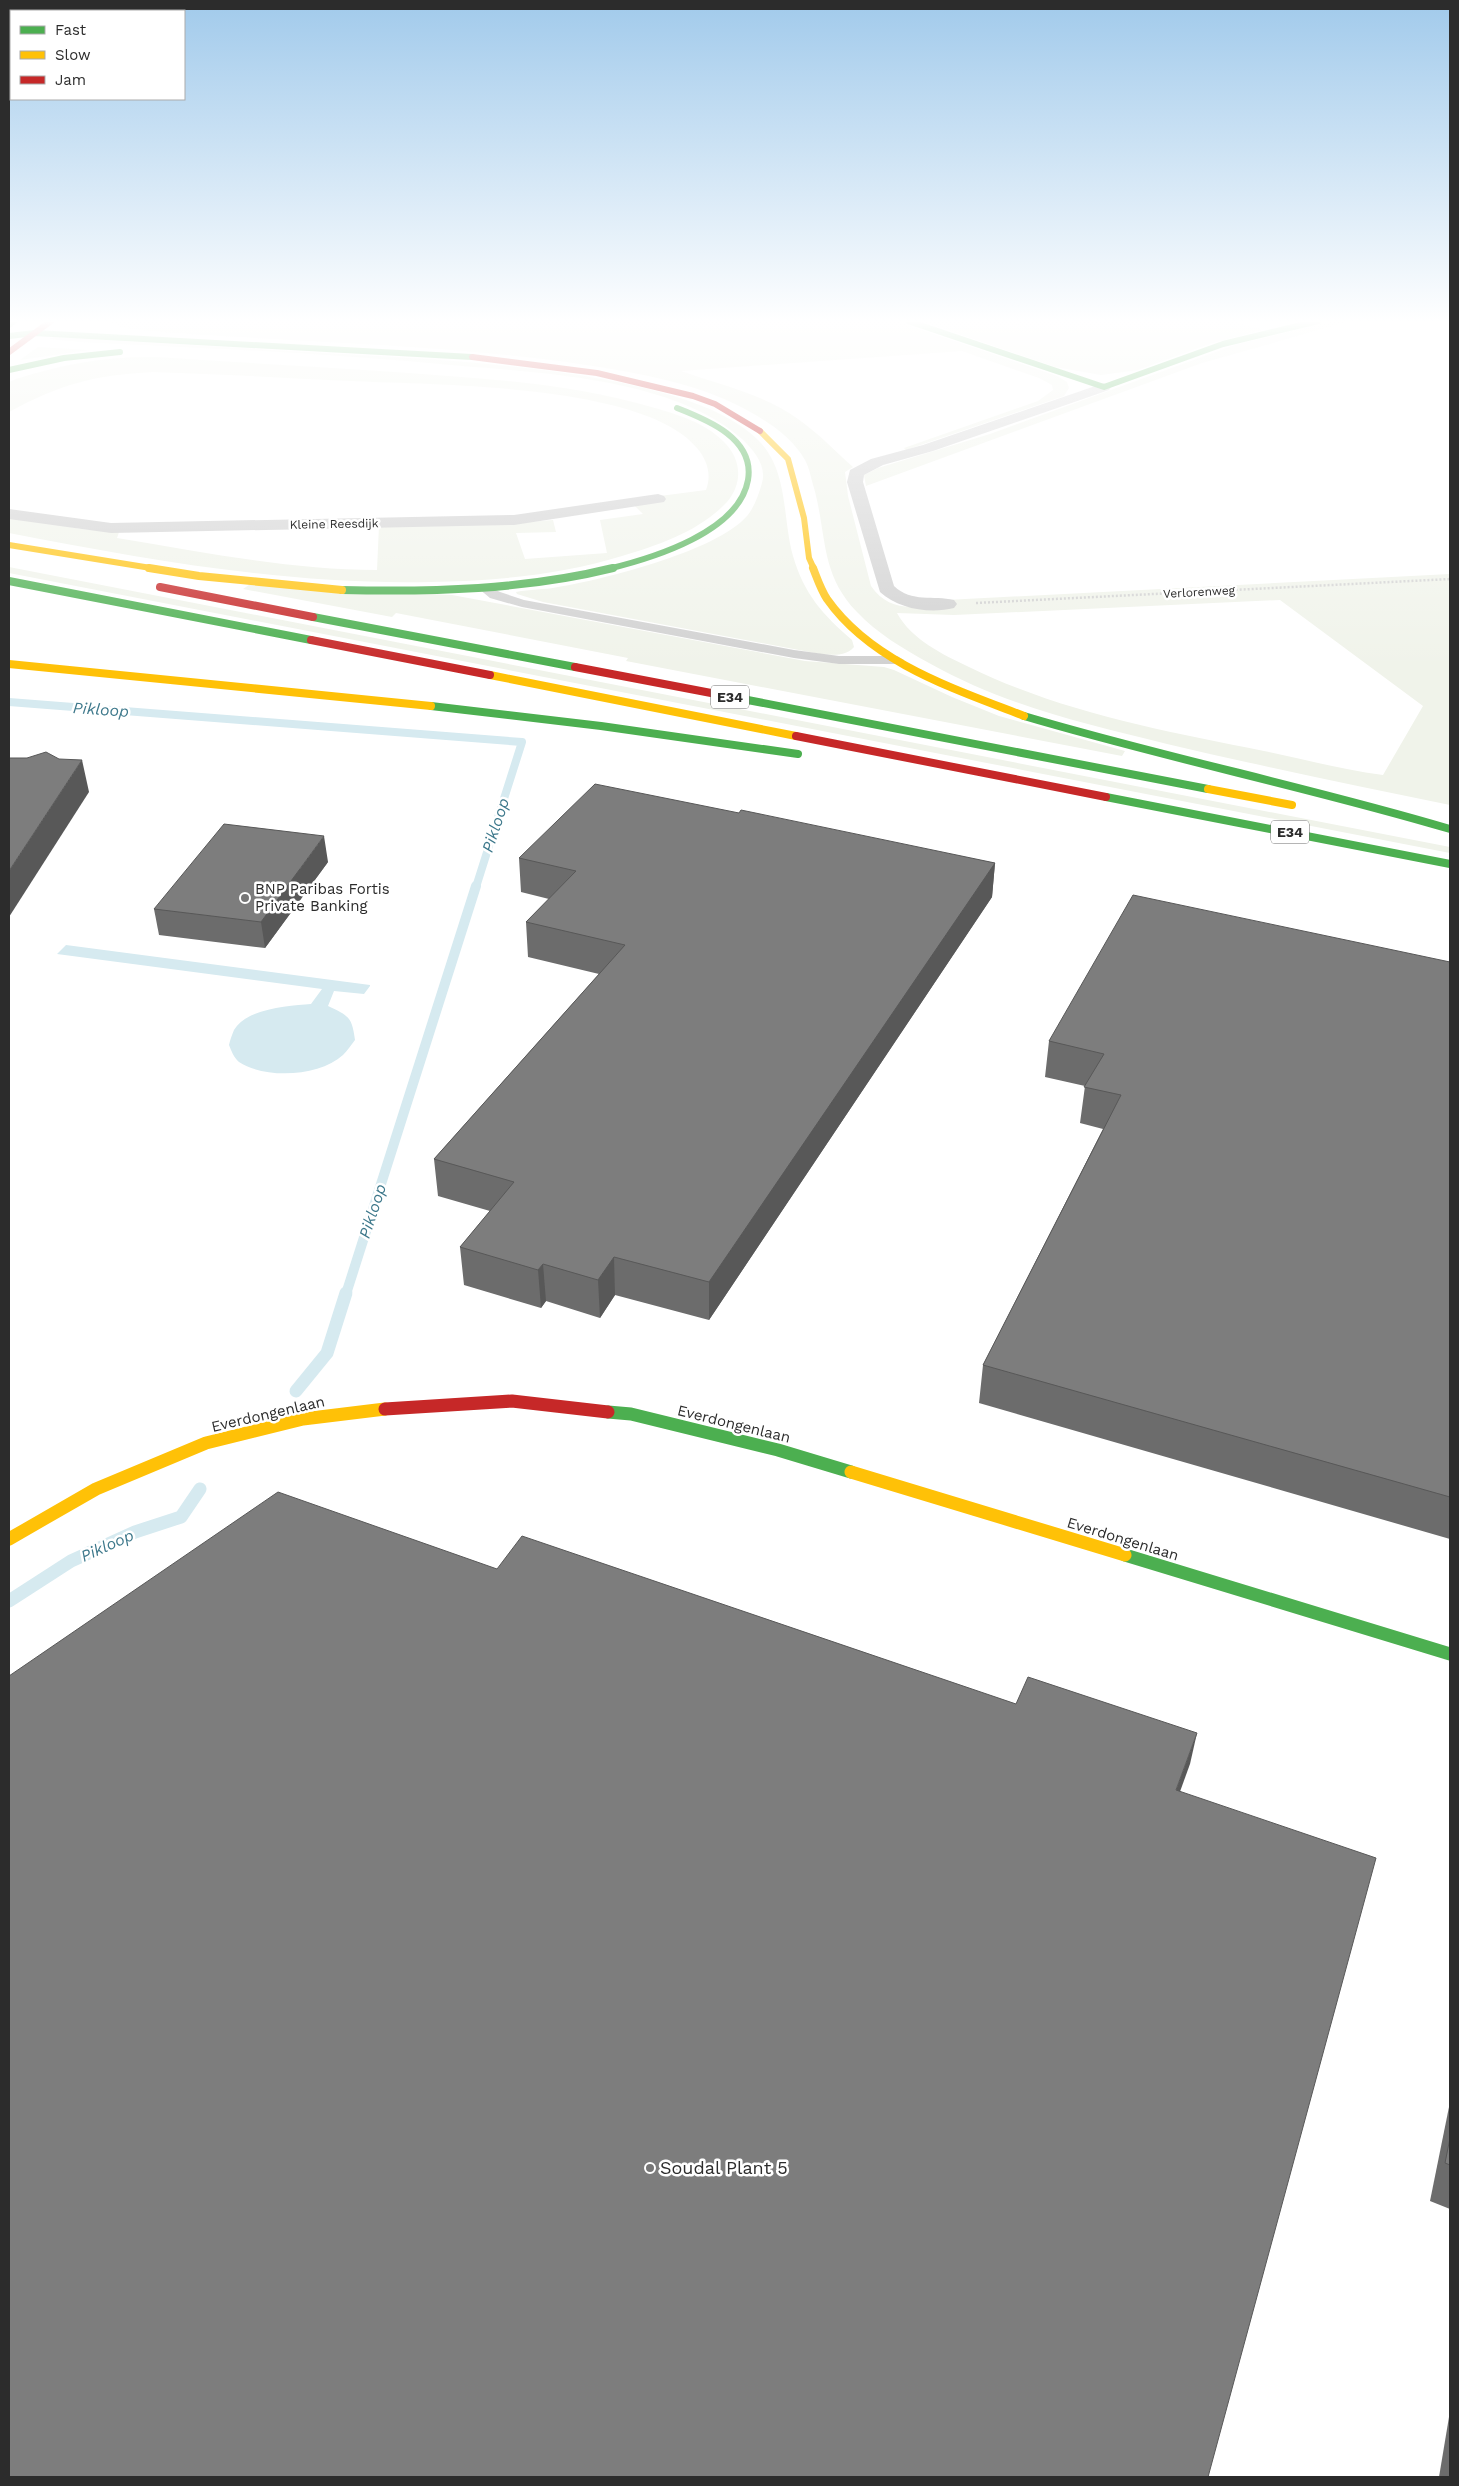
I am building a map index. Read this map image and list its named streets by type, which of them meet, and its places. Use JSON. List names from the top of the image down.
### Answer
{
  "streets": {
    "main road": ["E34", "Everdongenlaan"],
    "street": ["Kleine Reesdijk"],
    "path": ["Verlorenweg"]
  },
  "water": ["Pikloop"],
  "places": ["BNP Paribas Fortis Private Banking", "Soudal Plant 5"],
  "legend": ["Fast", "Slow", "Jam"]
}
